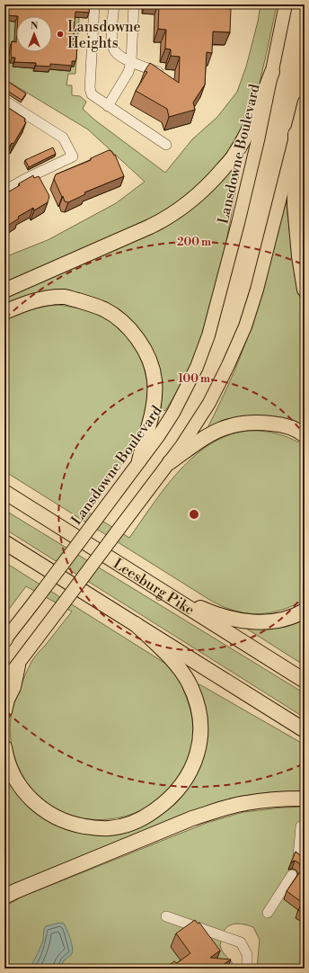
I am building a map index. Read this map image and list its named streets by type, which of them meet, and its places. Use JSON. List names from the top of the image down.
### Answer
{
  "streets": {
    "highway": ["Leesburg Pike"],
    "main road": ["Lansdowne Boulevard"]
  },
  "places": ["Lansdowne Heights"],
  "north": "top",
  "rings": ["200 m", "100 m"]
}
